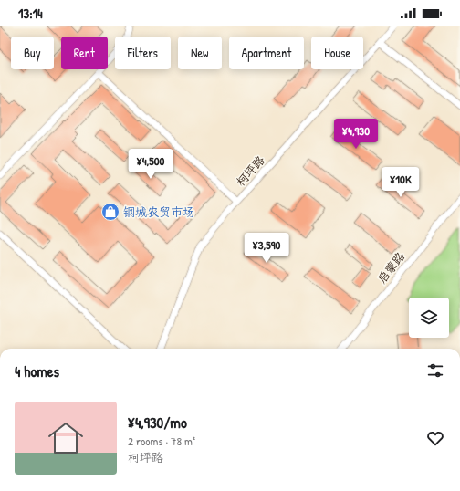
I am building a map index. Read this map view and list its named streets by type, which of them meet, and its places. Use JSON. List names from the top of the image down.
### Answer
{
  "streets": {
    "street": ["柯坪路", "启蒙路"]
  },
  "places": {
    "shop": ["钢城农贸市场"]
  },
  "page": {
    "status": "13:14",
    "chip": [
      "Buy",
      "Rent",
      "Filters",
      "New",
      "Apartment",
      "House"
    ],
    "price": [
      "¥4,930",
      "¥4,500",
      "¥10K",
      "¥3,590"
    ],
    "heading": "4 homes",
    "list": [
      {
        "name": "¥4,930/mo",
        "note": "2 rooms · 78 m² · 柯坪路"
      }
    ]
  }
}
